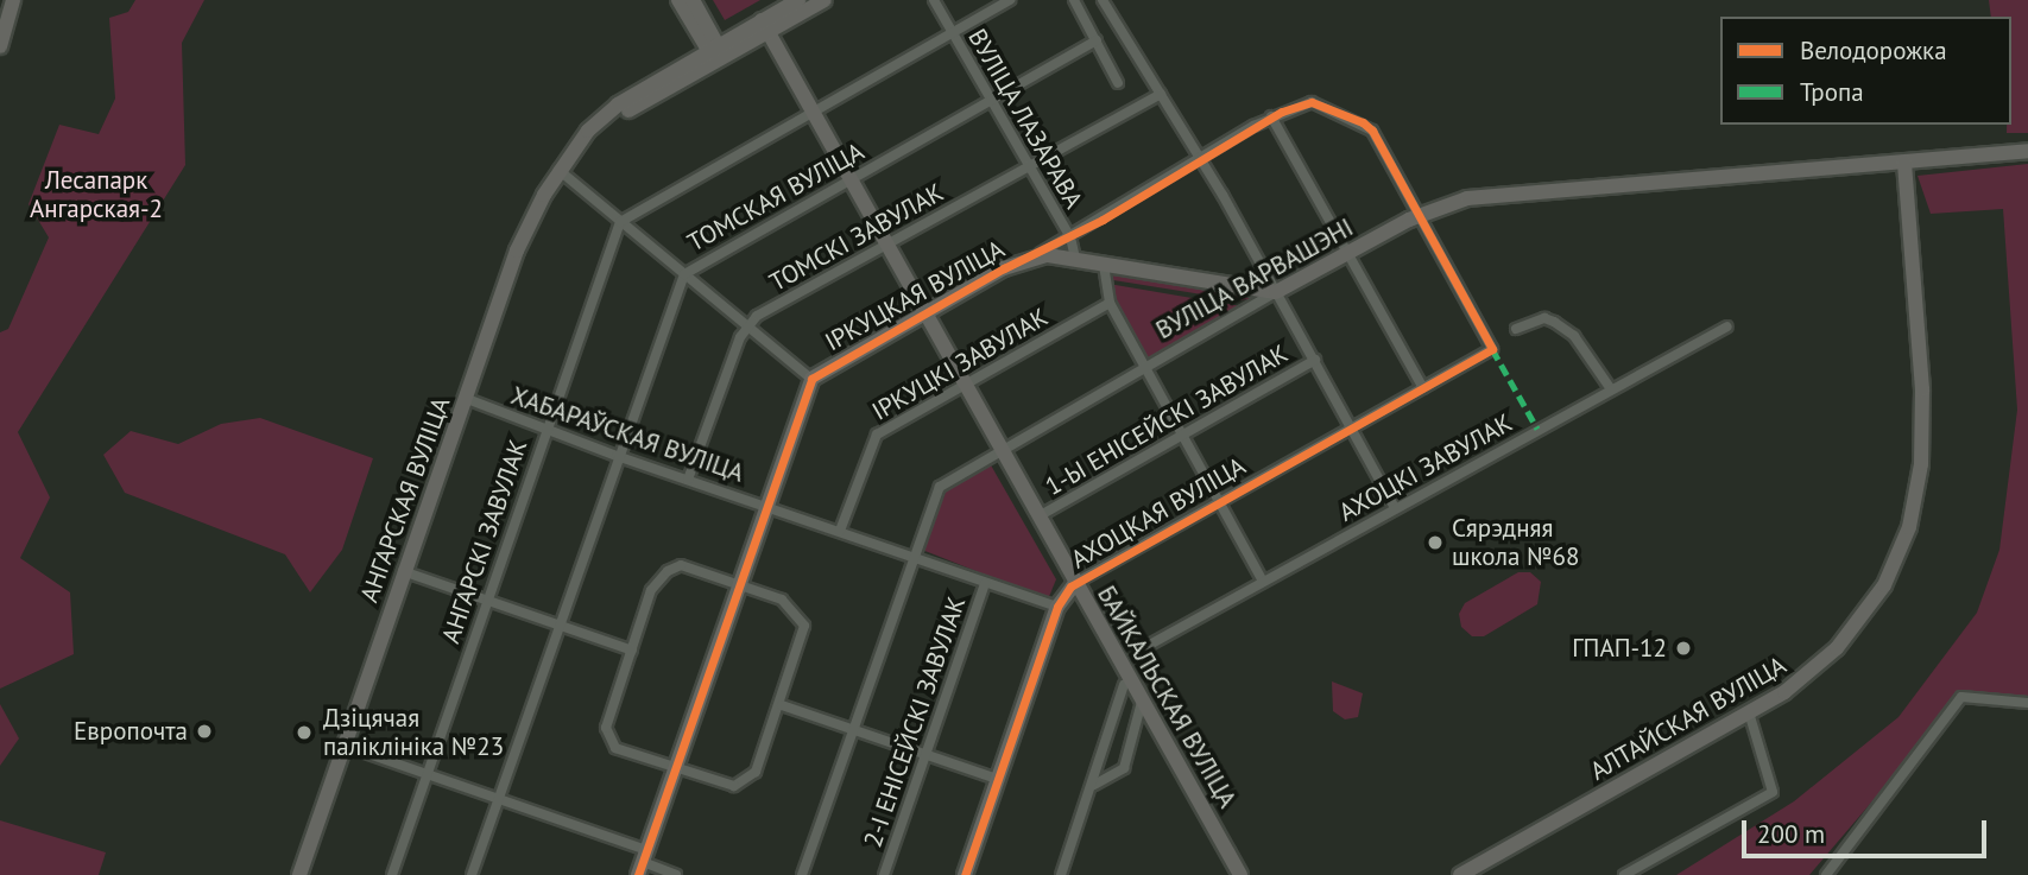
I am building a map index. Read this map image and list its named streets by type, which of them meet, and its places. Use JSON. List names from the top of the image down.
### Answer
{
  "streets": {
    "main road": [
      "ВУЛІЦА ВАРВАШЭНІ",
      "ІРКУЦКАЯ ВУЛІЦА",
      "АНГАРСКАЯ ВУЛІЦА",
      "АХОЦКАЯ ВУЛІЦА",
      "БАЙКАЛЬСКАЯ ВУЛІЦА",
      "АЛТАЙСКАЯ ВУЛІЦА"
    ],
    "street": [
      "ВУЛІЦА ЛАЗАРАВА",
      "ТОМСКАЯ ВУЛІЦА",
      "ТОМСКІ ЗАВУЛАК",
      "ІРКУЦКІ ЗАВУЛАК",
      "1-Ы ЕНІСЕЙСКІ ЗАВУЛАК",
      "ХАБАРАЎСКАЯ ВУЛІЦА",
      "АХОЦКІ ЗАВУЛАК",
      "АНГАРСКІ ЗАВУЛАК",
      "2-І ЕНІСЕЙСКІ ЗАВУЛАК"
    ]
  },
  "crossings": [
    ["ВУЛІЦА ЛАЗАРАВА", "ТОМСКАЯ ВУЛІЦА"],
    ["ВУЛІЦА ЛАЗАРАВА", "ТОМСКІ ЗАВУЛАК"],
    ["ВУЛІЦА ЛАЗАРАВА", "ІРКУЦКАЯ ВУЛІЦА"],
    ["ТОМСКАЯ ВУЛІЦА", "ХАБАРАЎСКАЯ ВУЛІЦА"],
    ["ТОМСКАЯ ВУЛІЦА", "БАЙКАЛЬСКАЯ ВУЛІЦА"],
    ["ТОМСКІ ЗАВУЛАК", "БАЙКАЛЬСКАЯ ВУЛІЦА"],
    ["ВУЛІЦА ВАРВАШЭНІ", "ІРКУЦКАЯ ВУЛІЦА"],
    ["ВУЛІЦА ВАРВАШЭНІ", "ХАБАРАЎСКАЯ ВУЛІЦА"],
    ["ВУЛІЦА ВАРВАШЭНІ", "АХОЦКАЯ ВУЛІЦА"],
    ["ВУЛІЦА ВАРВАШЭНІ", "БАЙКАЛЬСКАЯ ВУЛІЦА"],
    ["ВУЛІЦА ВАРВАШЭНІ", "АЛТАЙСКАЯ ВУЛІЦА"],
    ["ІРКУЦКАЯ ВУЛІЦА", "ХАБАРАЎСКАЯ ВУЛІЦА"],
    ["ІРКУЦКАЯ ВУЛІЦА", "АХОЦКАЯ ВУЛІЦА"],
    ["ІРКУЦКАЯ ВУЛІЦА", "БАЙКАЛЬСКАЯ ВУЛІЦА"],
    ["ІРКУЦКІ ЗАВУЛАК", "ХАБАРАЎСКАЯ ВУЛІЦА"],
    ["ІРКУЦКІ ЗАВУЛАК", "БАЙКАЛЬСКАЯ ВУЛІЦА"],
    ["1-Ы ЕНІСЕЙСКІ ЗАВУЛАК", "БАЙКАЛЬСКАЯ ВУЛІЦА"],
    ["ХАБАРАЎСКАЯ ВУЛІЦА", "АНГАРСКАЯ ВУЛІЦА"],
    ["ХАБАРАЎСКАЯ ВУЛІЦА", "АХОЦКАЯ ВУЛІЦА"],
    ["ХАБАРАЎСКАЯ ВУЛІЦА", "АНГАРСКІ ЗАВУЛАК"],
    ["ХАБАРАЎСКАЯ ВУЛІЦА", "2-І ЕНІСЕЙСКІ ЗАВУЛАК"],
    ["АНГАРСКАЯ ВУЛІЦА", "БАЙКАЛЬСКАЯ ВУЛІЦА"],
    ["АХОЦКАЯ ВУЛІЦА", "БАЙКАЛЬСКАЯ ВУЛІЦА"]
  ],
  "parks": ["Лесапарк Ангарская-2"],
  "places": [
    "Сярэдняя школа №68",
    "ГПАП-12",
    "Европочта",
    "Дзіцячая паліклініка №23"
  ],
  "legend": ["Велодорожка", "Тропа"],
  "scale_bar": "200 m"
}
